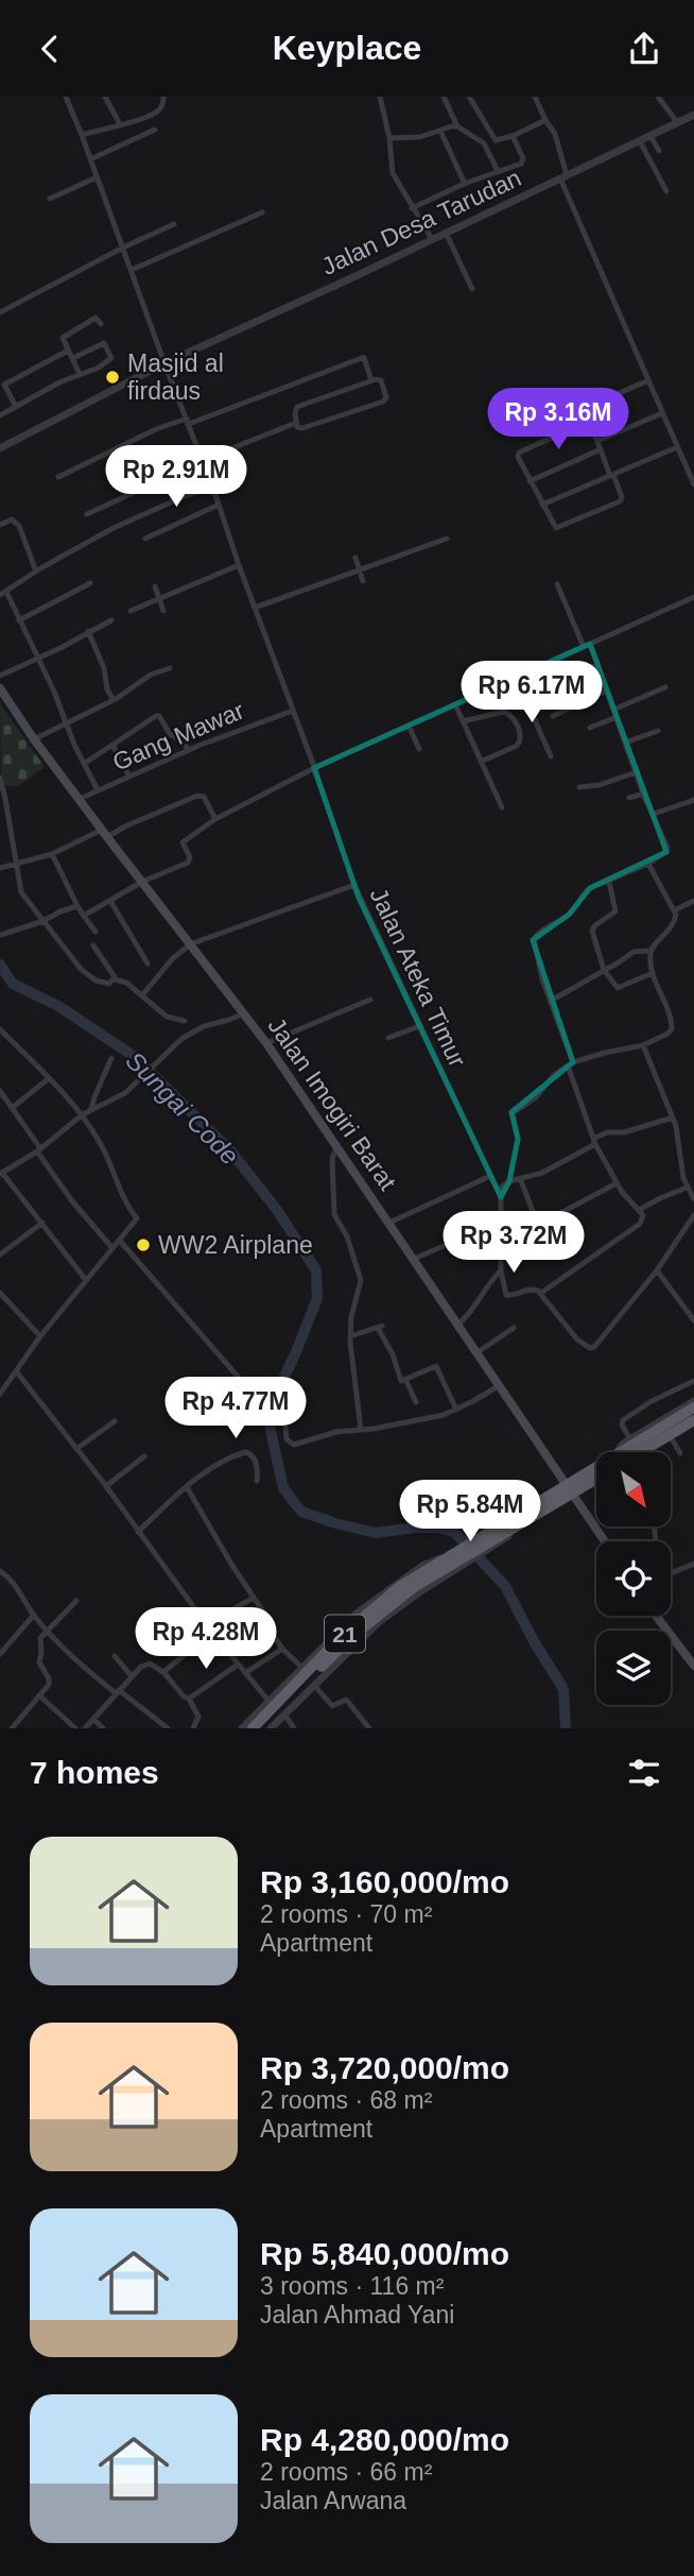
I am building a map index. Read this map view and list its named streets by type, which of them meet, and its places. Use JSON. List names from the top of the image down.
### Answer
{
  "streets": {
    "highway": ["21"],
    "main road": ["Jalan Imogiri Barat"],
    "street": ["Jalan Desa Tarudan", "Gang Mawar", "Jalan Ateka Timur"]
  },
  "crossings": [
    ["Jalan Desa Tarudan", "Jalan Ateka Timur"],
    ["Gang Mawar", "Jalan Ateka Timur"],
    ["Gang Mawar", "Jalan Imogiri Barat"],
    ["Jalan Imogiri Barat", "21"]
  ],
  "water": ["Sungai Code"],
  "places": ["Masjid al firdaus", "WW2 Airplane"],
  "north": "bottom right",
  "page": {
    "header": "Keyplace",
    "price": [
      "Rp 3.16M",
      "Rp 2.91M",
      "Rp 6.17M",
      "Rp 3.72M",
      "Rp 4.77M",
      "Rp 5.84M",
      "Rp 4.28M"
    ],
    "heading": "7 homes",
    "list": [
      {
        "name": "Rp 3,160,000/mo",
        "note": "2 rooms · 70 m² · Apartment"
      },
      {
        "name": "Rp 3,720,000/mo",
        "note": "2 rooms · 68 m² · Apartment"
      },
      {
        "name": "Rp 5,840,000/mo",
        "note": "3 rooms · 116 m² · Jalan Ahmad Yani"
      },
      {
        "name": "Rp 4,280,000/mo",
        "note": "2 rooms · 66 m² · Jalan Arwana"
      }
    ]
  }
}
